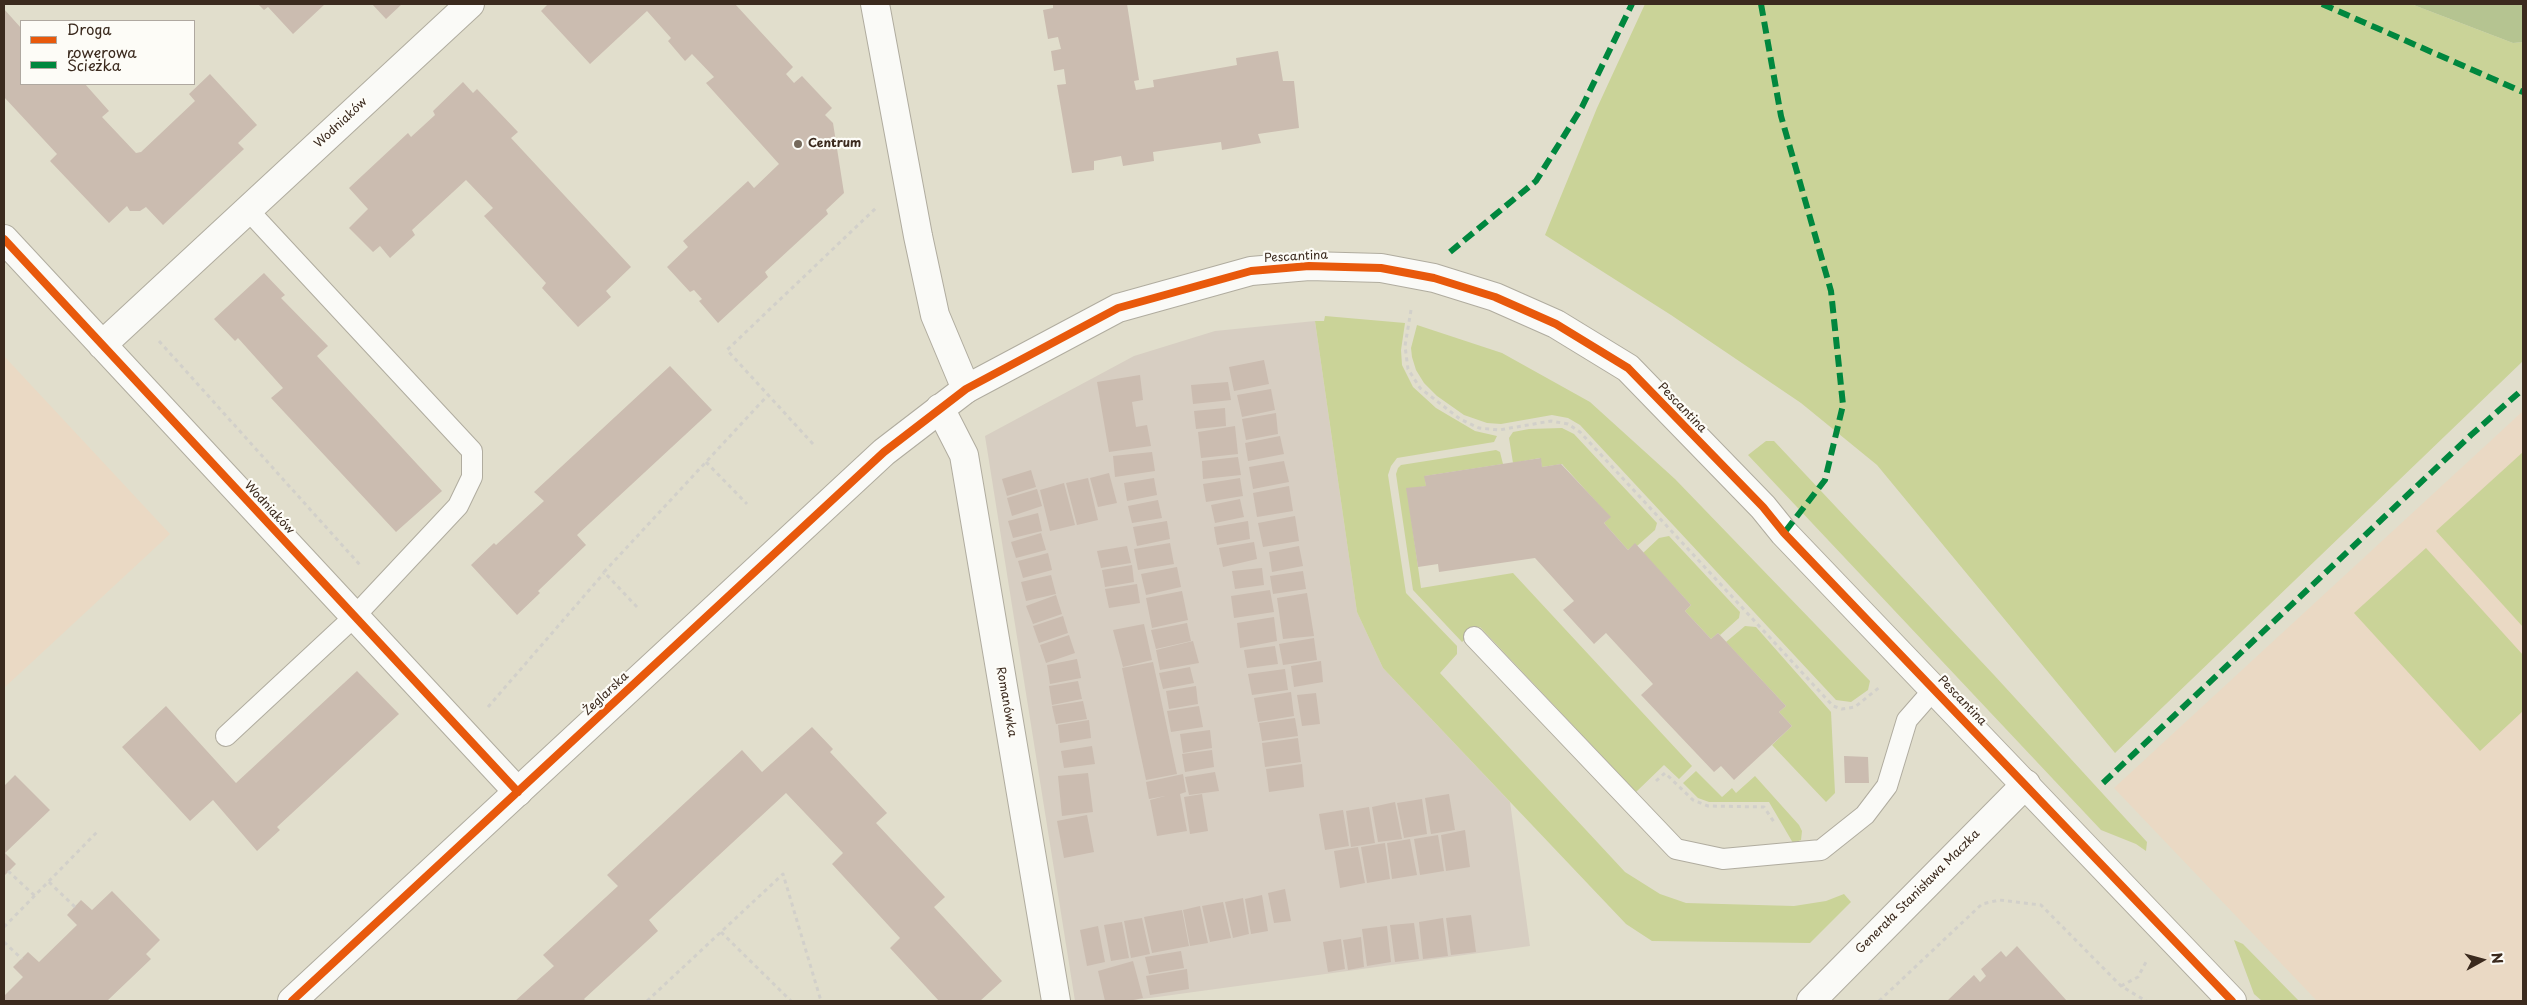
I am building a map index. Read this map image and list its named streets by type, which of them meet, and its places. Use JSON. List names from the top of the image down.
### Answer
{
  "streets": {
    "street": [
      "Wodniaków",
      "Pescantina",
      "Żeglarska",
      "Romanówka",
      "Generała Stanisława Maczka"
    ]
  },
  "crossings": [
    ["Wodniaków", "Żeglarska"],
    ["Pescantina", "Żeglarska"],
    ["Pescantina", "Romanówka"],
    ["Pescantina", "Generała Stanisława Maczka"],
    ["Żeglarska", "Romanówka"]
  ],
  "places": ["Centrum"],
  "legend": ["Droga rowerowa", "Ścieżka"],
  "north": "right"
}
